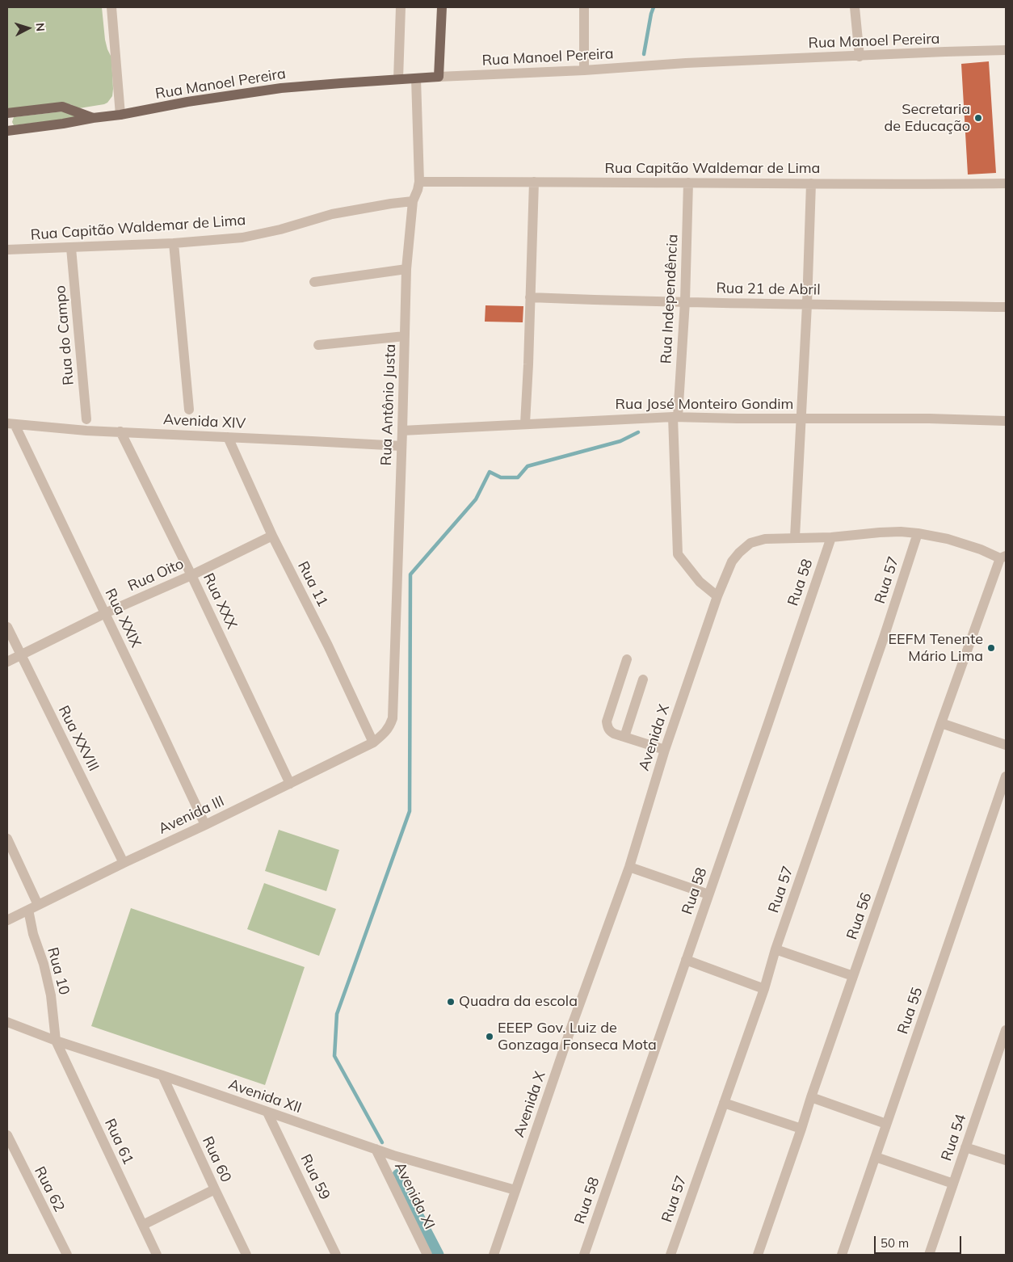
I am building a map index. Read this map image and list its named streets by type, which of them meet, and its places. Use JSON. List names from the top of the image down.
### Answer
{
  "streets": {
    "main road": ["Rua Manoel Pereira"],
    "street": [
      "Rua Capitão Waldemar de Lima",
      "Rua 21 de Abril",
      "Rua Independência",
      "Rua do Campo",
      "Rua Antônio Justa",
      "Rua José Monteiro Gondim",
      "Avenida XIV",
      "Rua Oito",
      "Rua 57",
      "Rua 58",
      "Rua 11",
      "Rua XXX",
      "Rua XXIX",
      "Avenida X",
      "Rua XXVIII",
      "Avenida III",
      "Rua 56",
      "Rua 10",
      "Rua 55",
      "Avenida XII",
      "Rua 54",
      "Rua 61",
      "Rua 60",
      "Rua 59",
      "Rua 62",
      "Avenida XI"
    ]
  },
  "crossings": [
    ["Rua Manoel Pereira", "Rua Antônio Justa"],
    ["Rua Capitão Waldemar de Lima", "Rua Independência"],
    ["Rua Capitão Waldemar de Lima", "Rua do Campo"],
    ["Rua Capitão Waldemar de Lima", "Rua Antônio Justa"],
    ["Rua 21 de Abril", "Rua Independência"],
    ["Rua Independência", "Rua José Monteiro Gondim"],
    ["Rua Independência", "Avenida X"],
    ["Rua Antônio Justa", "Rua José Monteiro Gondim"],
    ["Rua Antônio Justa", "Avenida XIV"],
    ["Rua Antônio Justa", "Avenida III"],
    ["Avenida XIV", "Rua 11"],
    ["Avenida XIV", "Rua XXX"],
    ["Avenida XIV", "Rua XXIX"],
    ["Rua Oito", "Rua 11"],
    ["Rua Oito", "Rua XXX"],
    ["Rua Oito", "Rua XXIX"],
    ["Rua Oito", "Rua XXVIII"],
    ["Rua 57", "Avenida X"],
    ["Rua 58", "Avenida X"],
    ["Rua 11", "Avenida III"],
    ["Rua XXX", "Avenida III"],
    ["Rua XXIX", "Avenida III"],
    ["Avenida X", "Rua 56"],
    ["Avenida X", "Avenida XII"],
    ["Rua XXVIII", "Avenida III"],
    ["Avenida III", "Rua 10"],
    ["Rua 10", "Avenida XII"],
    ["Rua 10", "Rua 61"],
    ["Avenida XII", "Rua 61"],
    ["Avenida XII", "Rua 60"],
    ["Avenida XII", "Rua 59"],
    ["Avenida XII", "Avenida XI"]
  ],
  "places": [
    "Secretaria de Educação",
    "EEFM Tenente Mário Lima",
    "Quadra da escola",
    "EEEP Gov. Luiz de Gonzaga Fonseca Mota"
  ],
  "scale_bar": "50 m",
  "north": "right"
}
